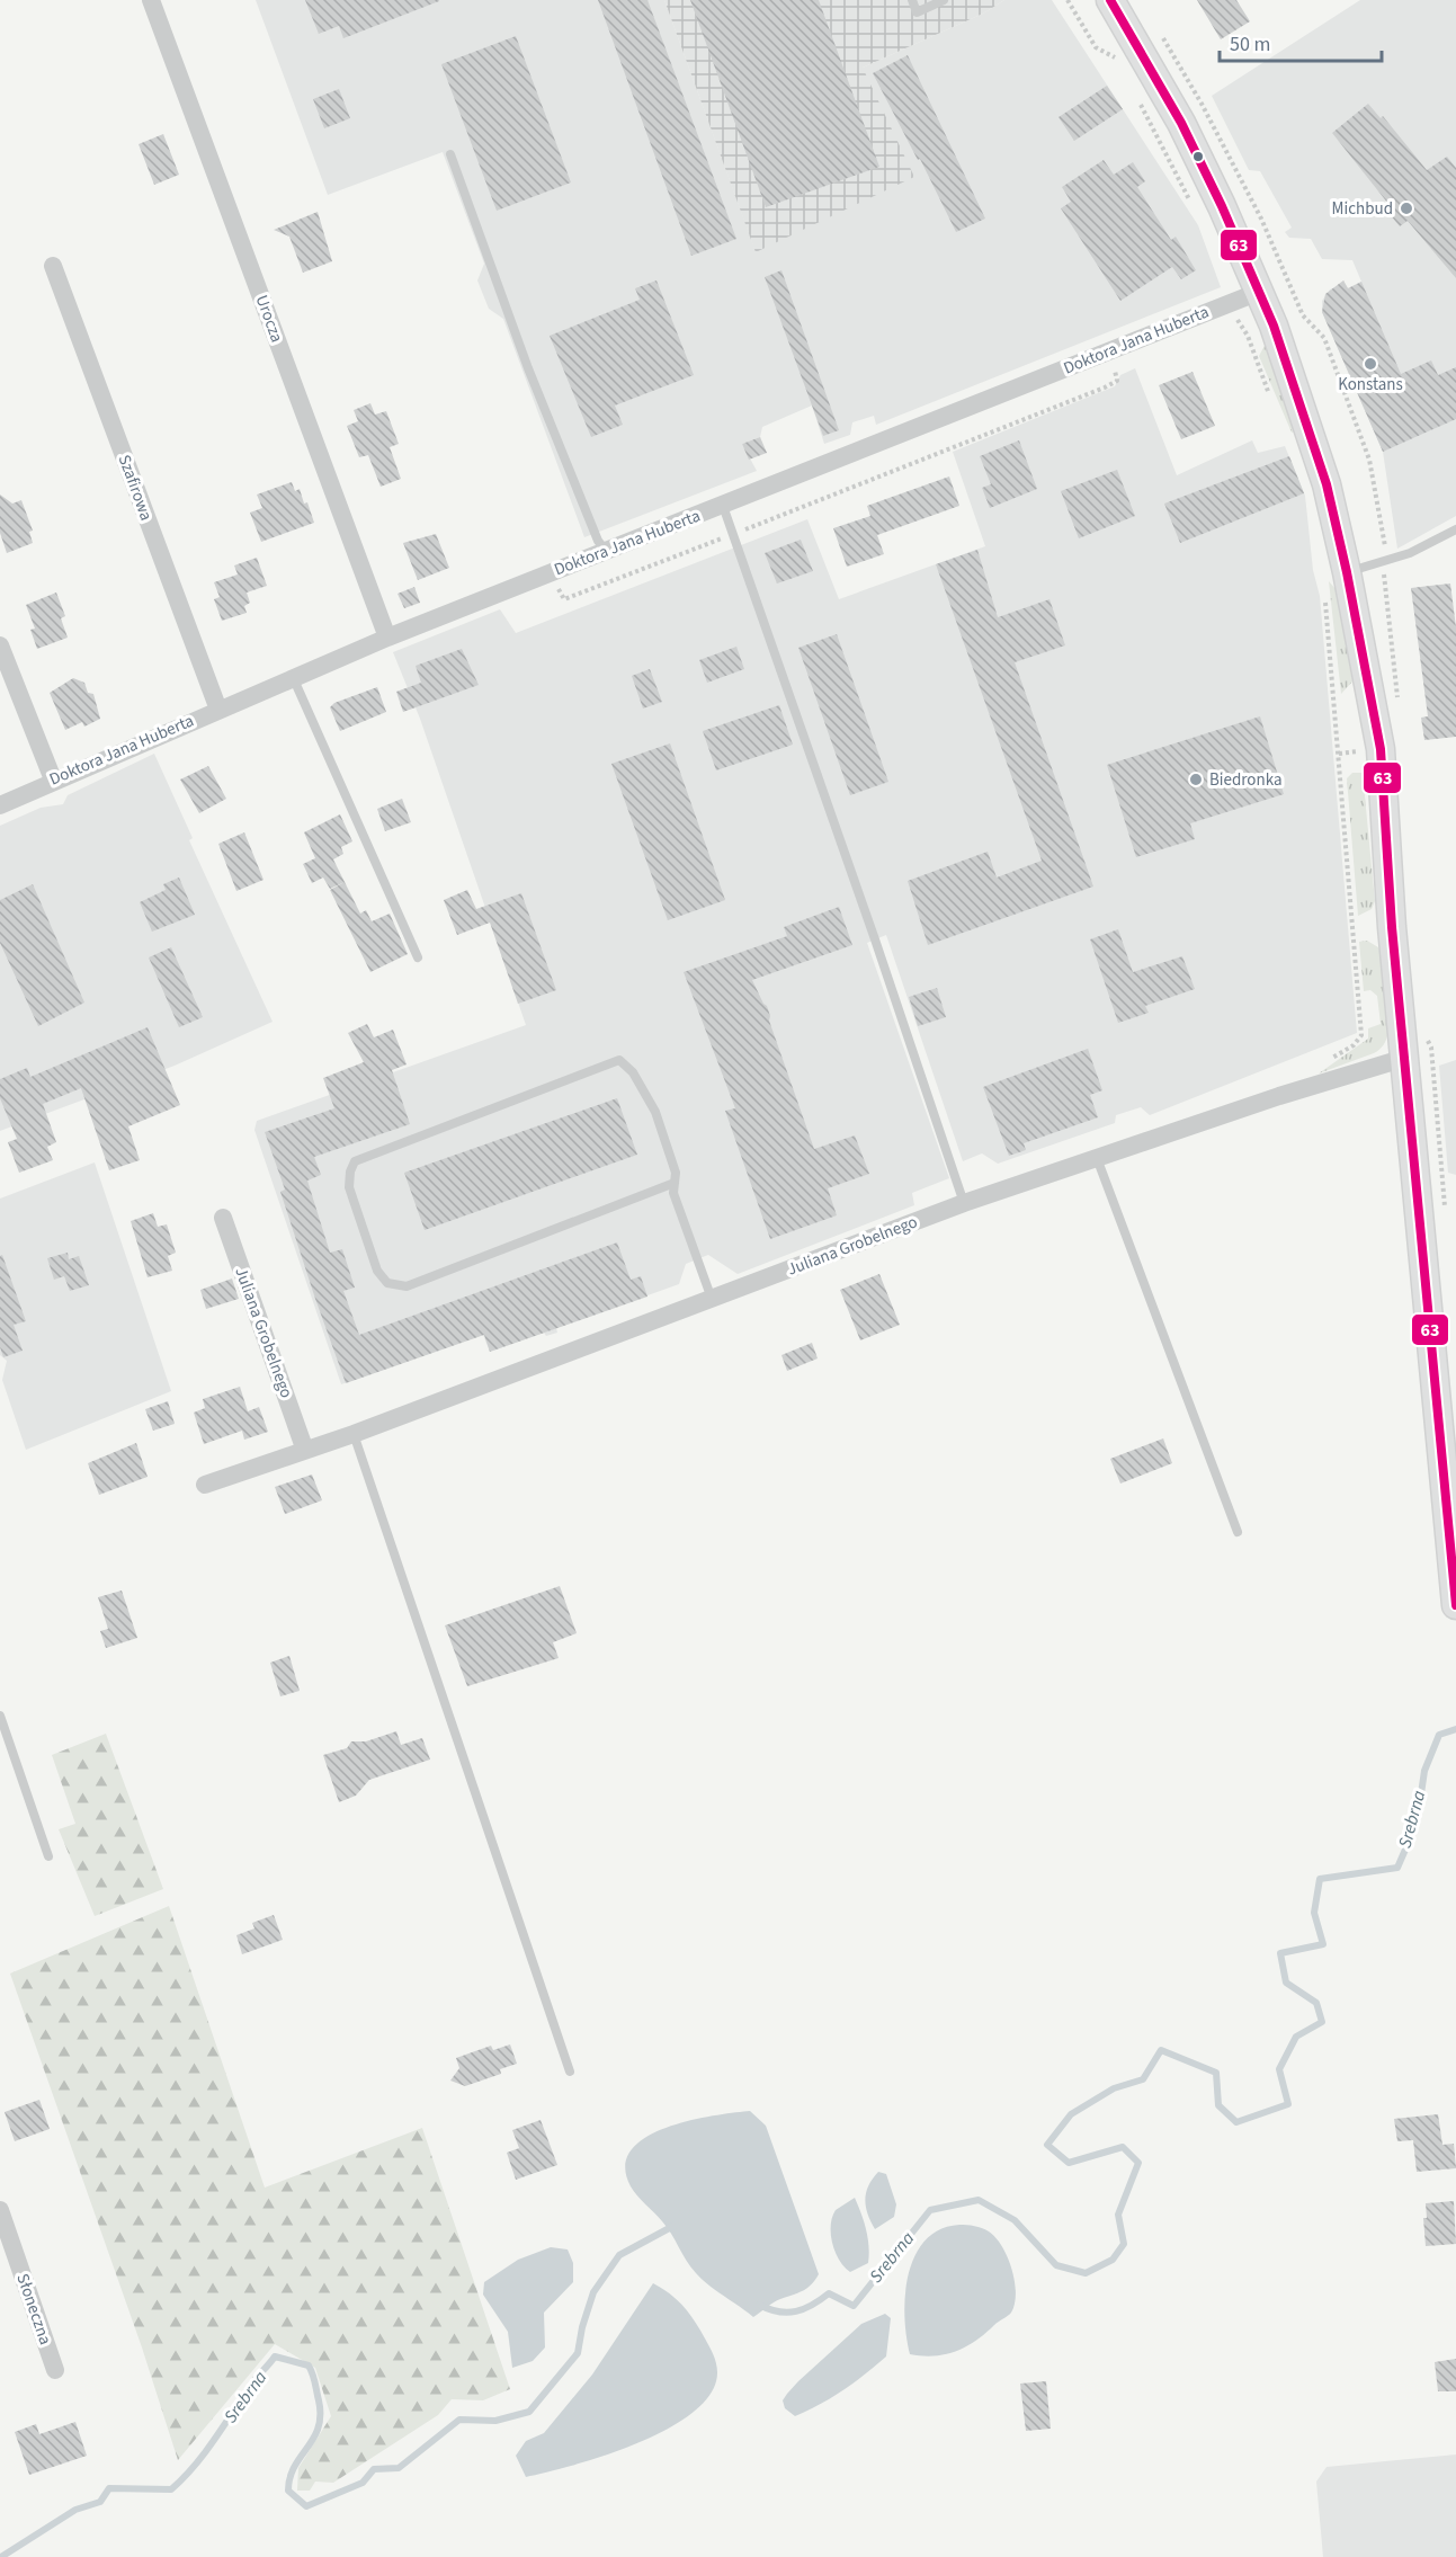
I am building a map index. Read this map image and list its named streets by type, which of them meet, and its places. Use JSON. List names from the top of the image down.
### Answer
{
  "streets": {
    "street": [
      "Urocza",
      "Doktora Jana Huberta",
      "Szafirowa",
      "Juliana Grobelnego",
      "Słoneczna"
    ]
  },
  "crossings": [
    ["Urocza", "Doktora Jana Huberta"],
    ["Doktora Jana Huberta", "Szafirowa"]
  ],
  "water": ["Srebrna"],
  "places": ["Michbud", "Konstans", "Biedronka"],
  "lines": ["transit line 63"],
  "scale_bar": "50 m"
}
